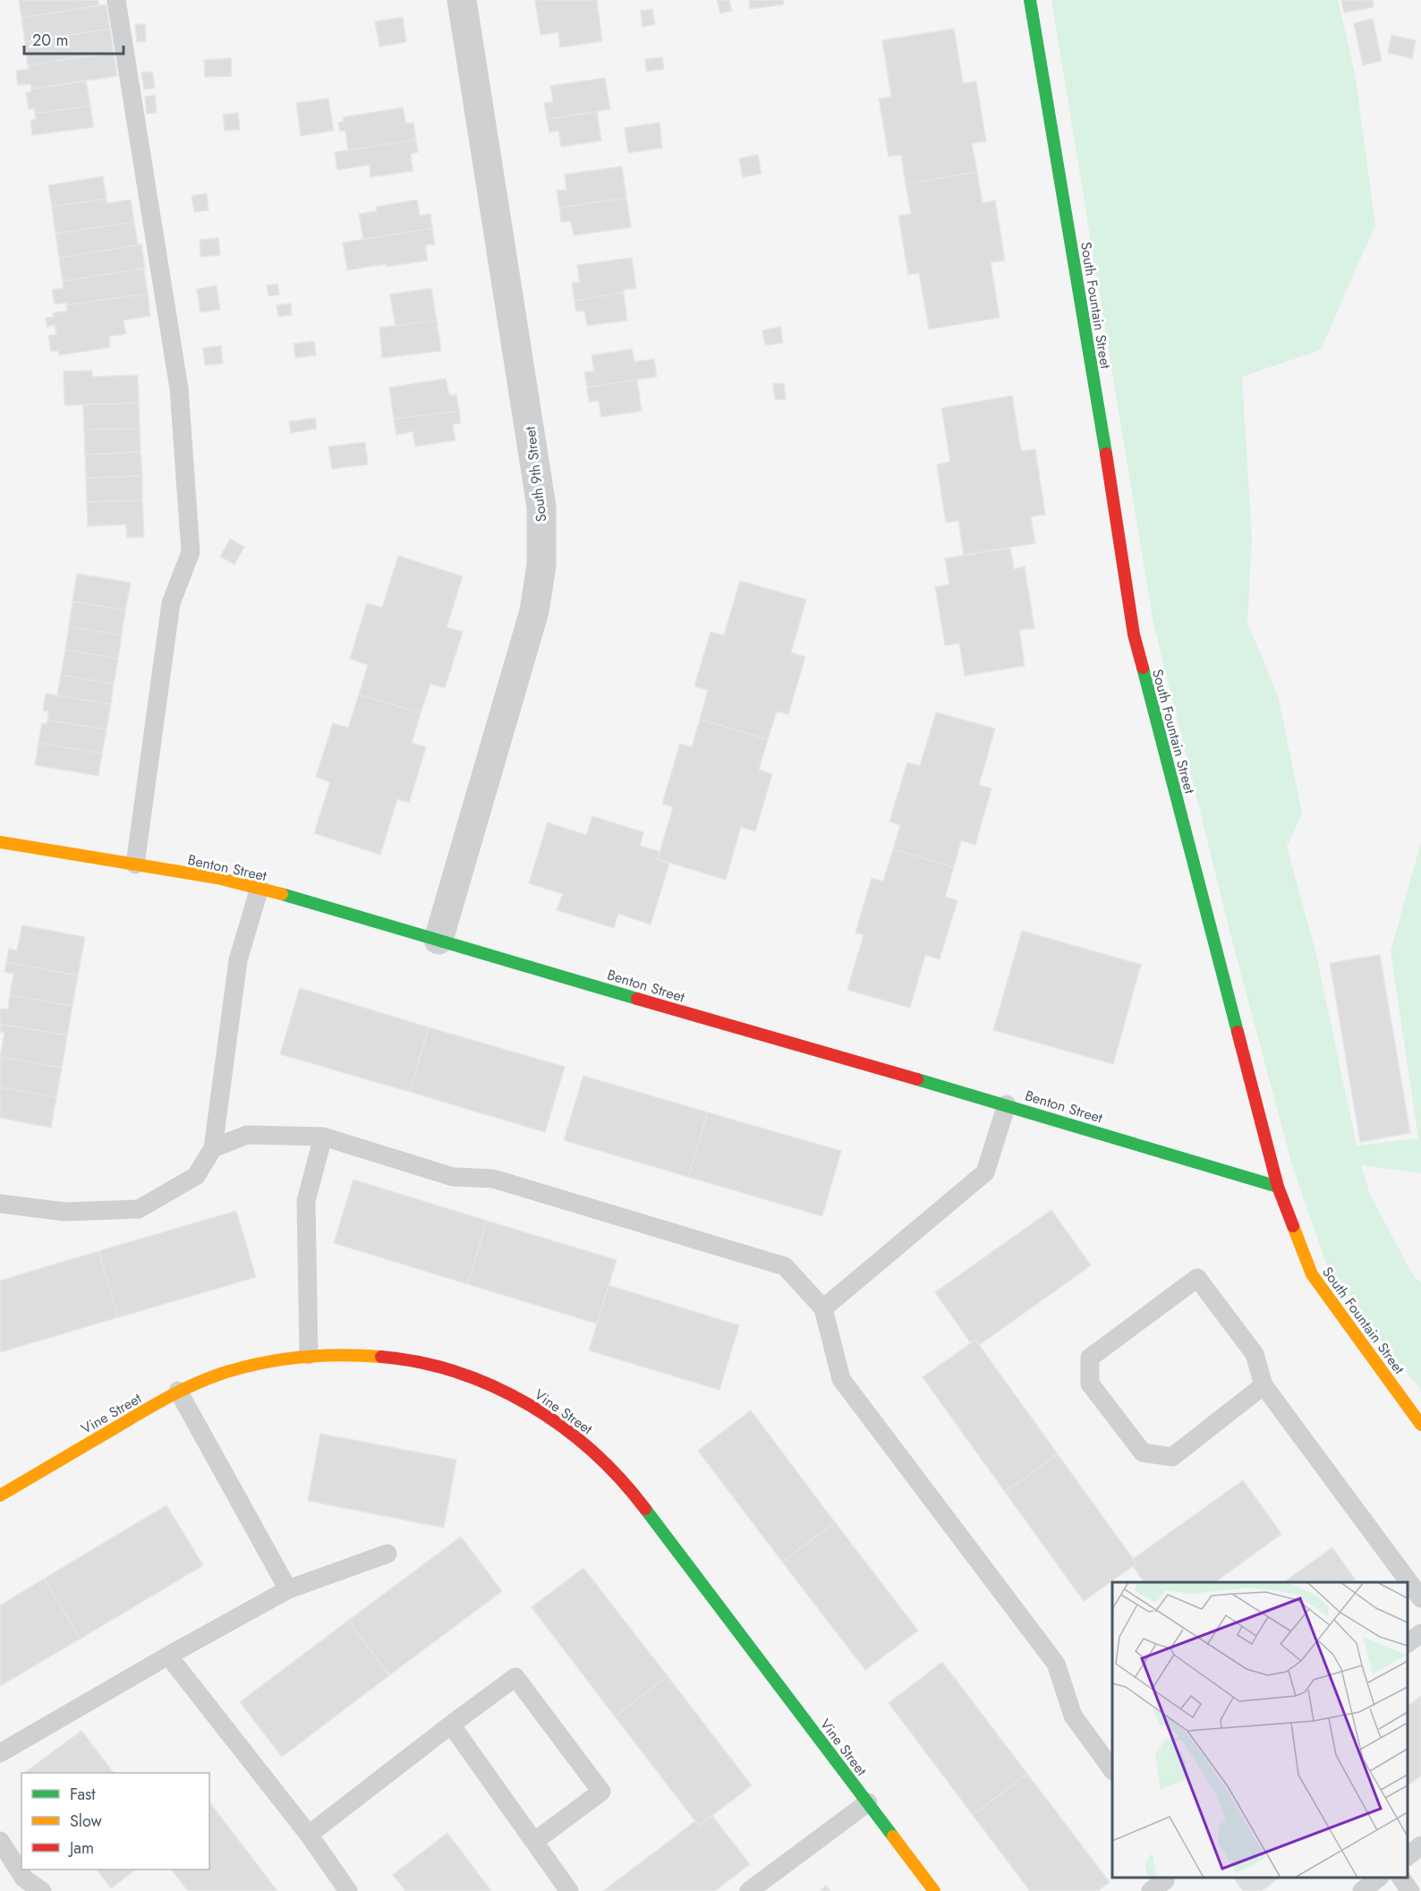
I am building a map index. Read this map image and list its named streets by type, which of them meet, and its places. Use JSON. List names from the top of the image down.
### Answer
{
  "streets": {
    "street": [
      "South Fountain Street",
      "South 9th Street",
      "Benton Street",
      "Vine Street"
    ]
  },
  "crossings": [
    ["South Fountain Street", "Benton Street"],
    ["South 9th Street", "Benton Street"]
  ],
  "legend": ["Fast", "Slow", "Jam"],
  "scale_bar": "20 m"
}
